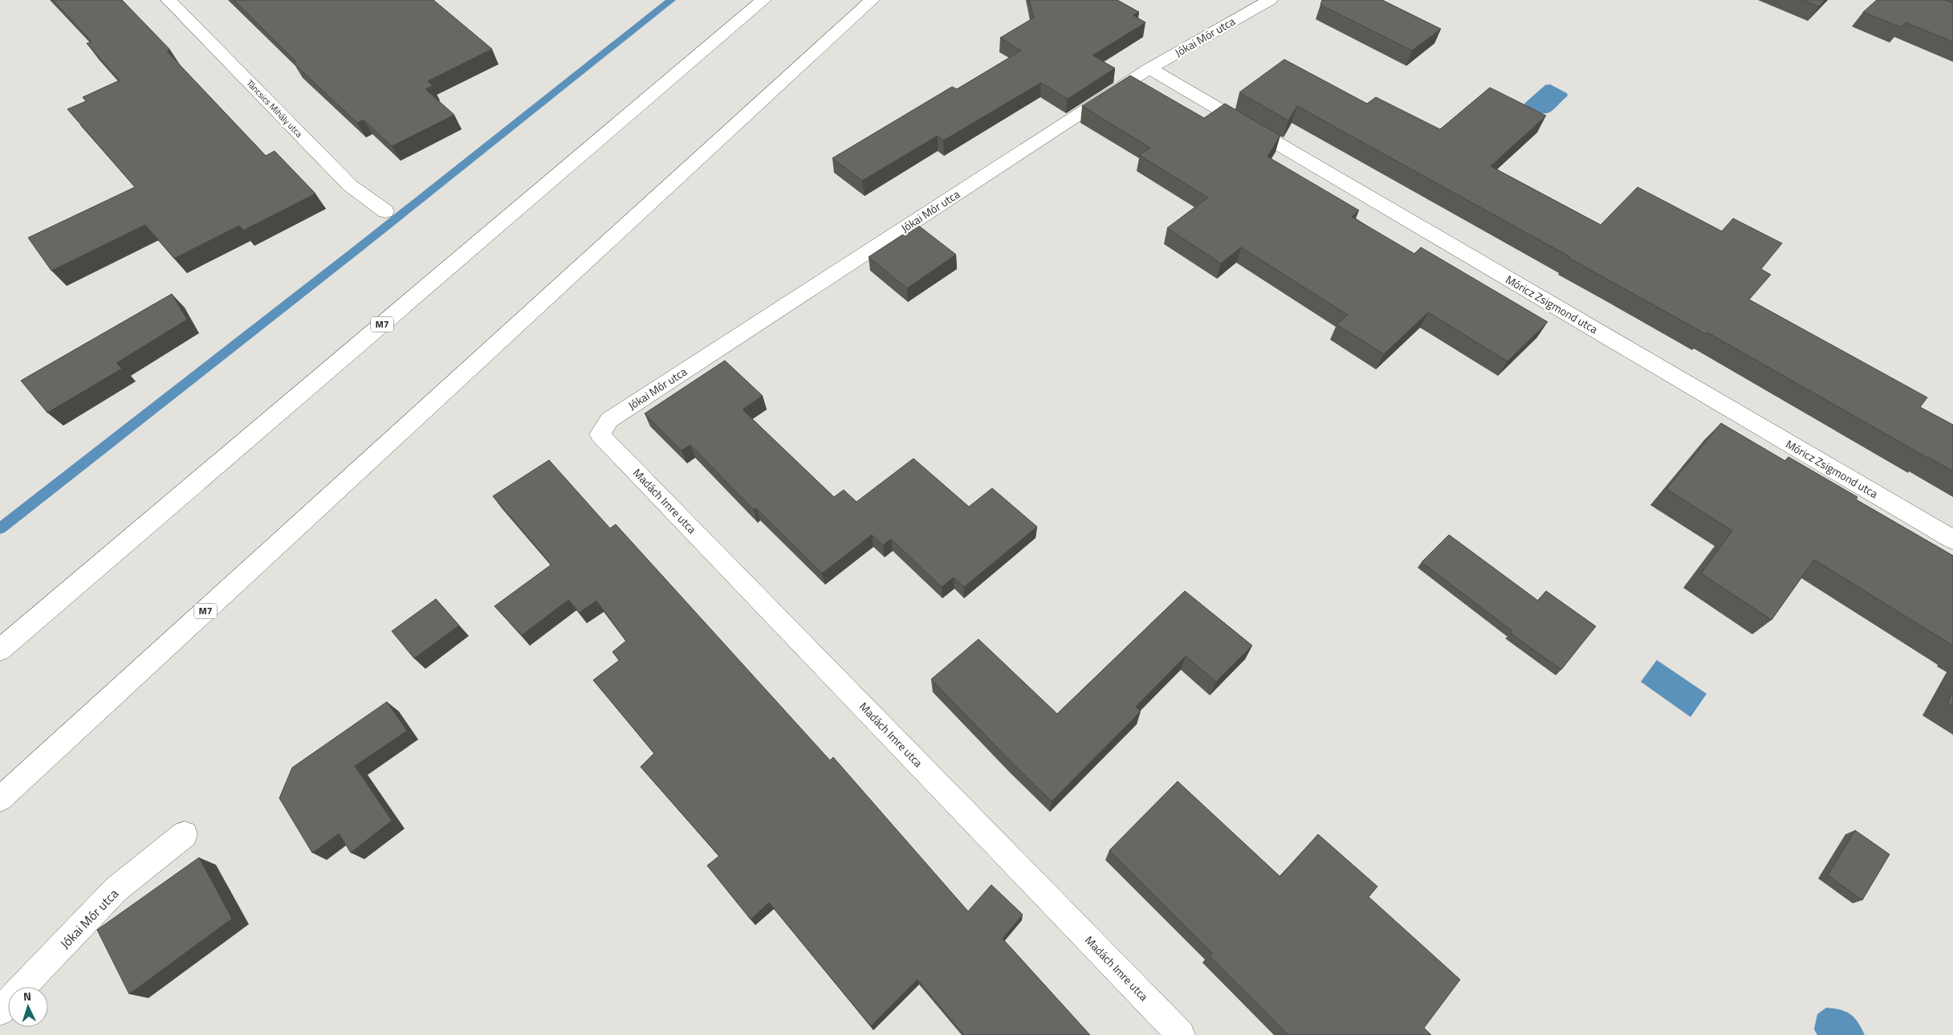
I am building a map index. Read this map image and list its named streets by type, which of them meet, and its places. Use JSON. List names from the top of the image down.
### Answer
{
  "streets": {
    "main road": [
      "Jókai Mór utca",
      "Táncsics Mihály utca",
      "Móricz Zsigmond utca",
      "M7",
      "Madách Imre utca"
    ]
  },
  "crossings": [
    ["Jókai Mór utca", "Móricz Zsigmond utca"],
    ["Jókai Mór utca", "Madách Imre utca"]
  ],
  "north": "top"
}
